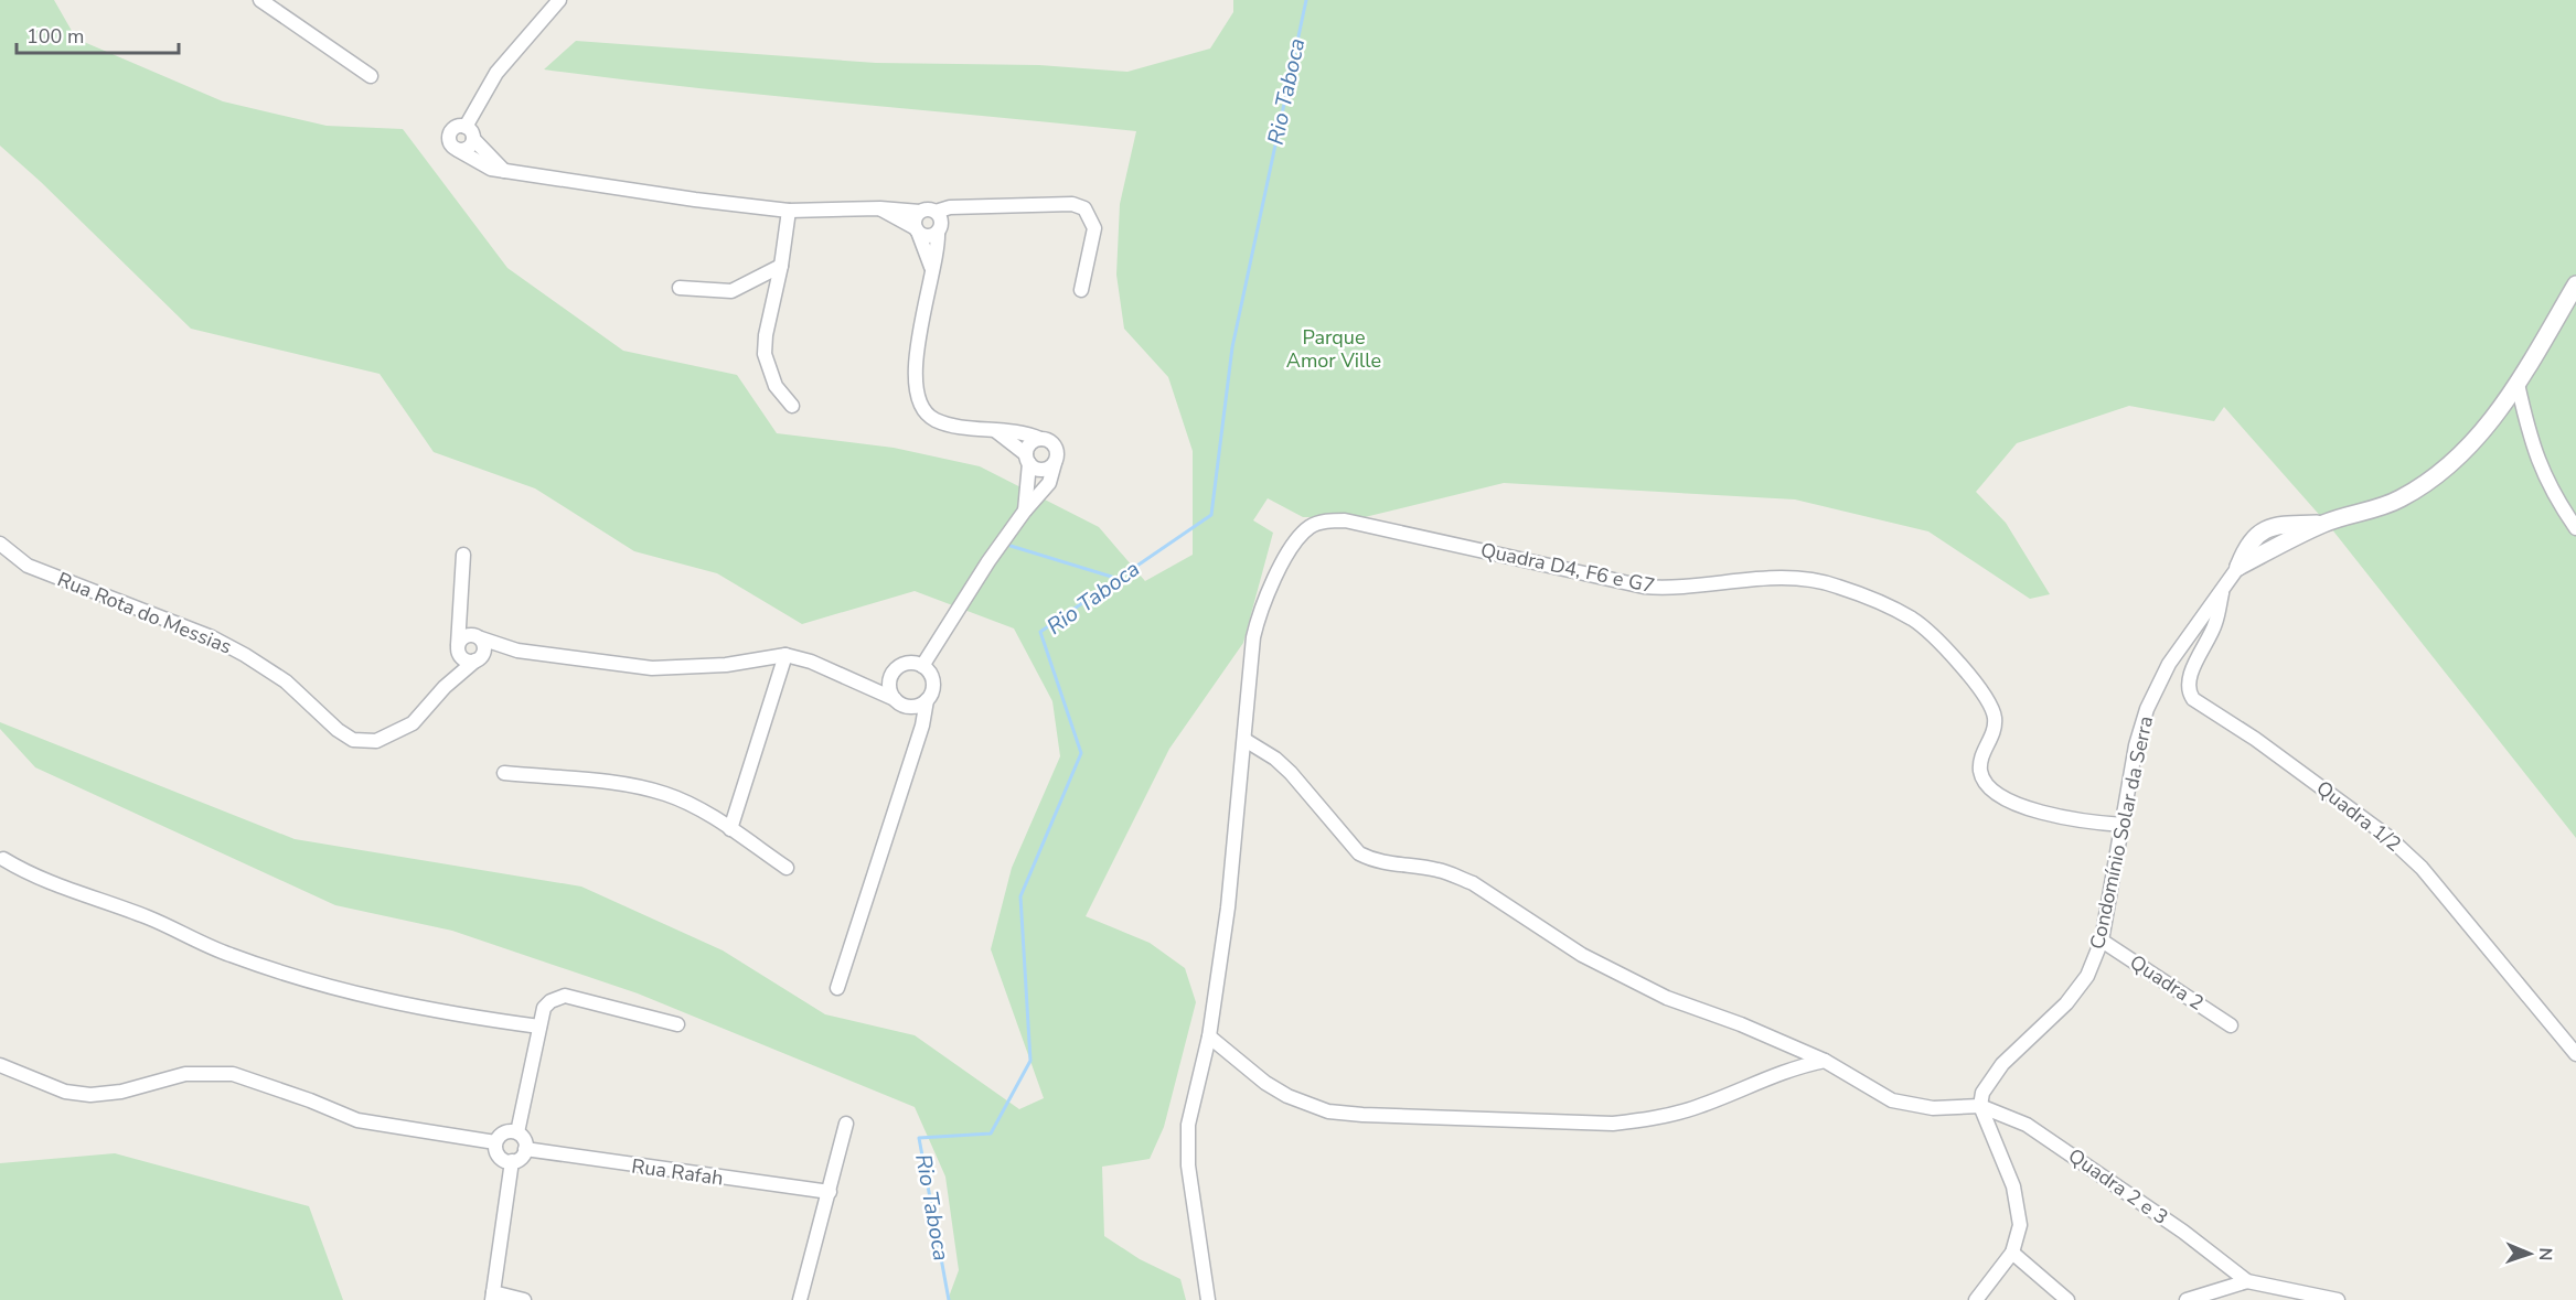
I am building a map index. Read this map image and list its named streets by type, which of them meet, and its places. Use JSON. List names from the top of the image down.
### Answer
{
  "streets": {
    "street": [
      "Quadra D4, F6 e G7",
      "Rua Rota do Messias",
      "Quadra 1/2",
      "Condomínio Solar da Serra",
      "Quadra 2",
      "Rua Rafah",
      "Quadra 2 e 3"
    ]
  },
  "crossings": [
    ["Quadra D4, F6 e G7", "Condomínio Solar da Serra"],
    ["Quadra 1/2", "Condomínio Solar da Serra"],
    ["Condomínio Solar da Serra", "Quadra 2"],
    ["Condomínio Solar da Serra", "Quadra 2 e 3"]
  ],
  "water": ["Rio Taboca"],
  "parks": ["Parque Amor Ville"],
  "scale_bar": "100 m",
  "north": "right"
}
